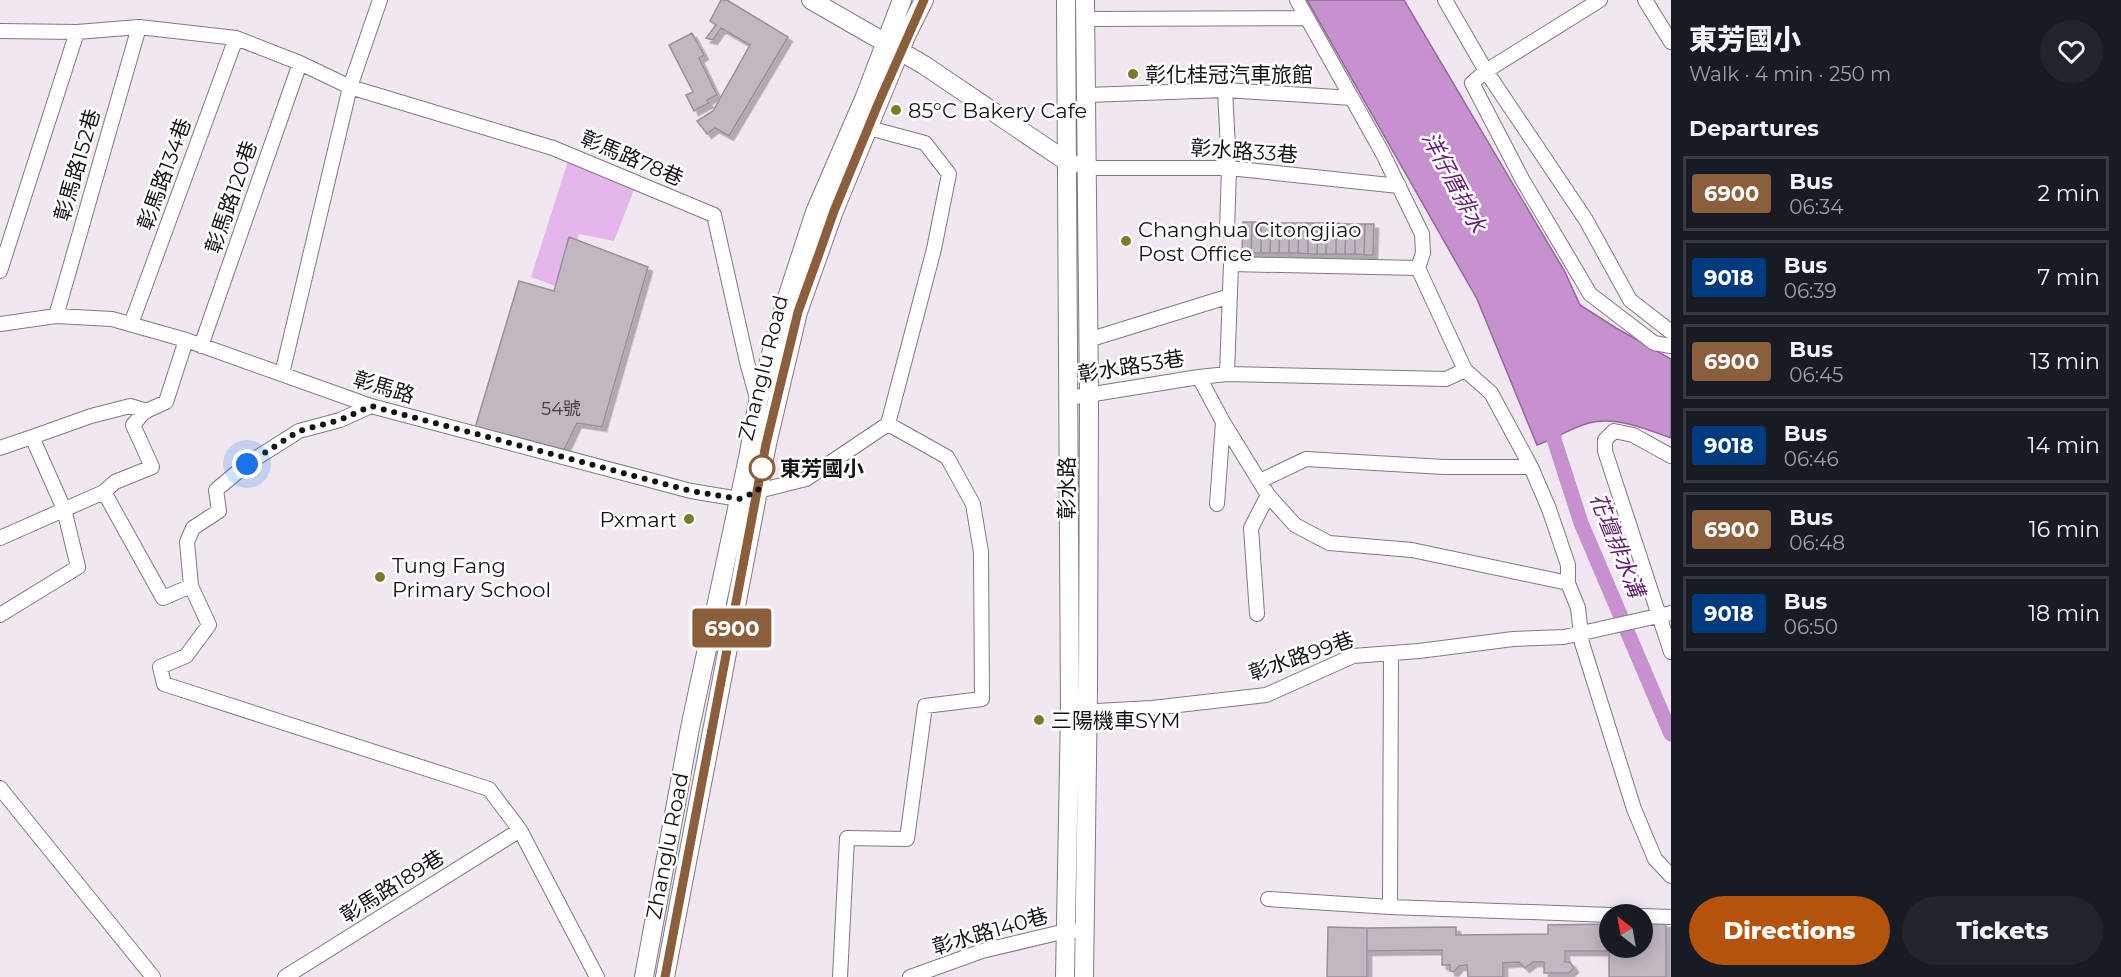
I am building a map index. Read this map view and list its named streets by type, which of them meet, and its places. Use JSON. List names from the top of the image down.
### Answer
{
  "streets": {
    "main road": ["Zhanglu Road", "彰水路"],
    "street": [
      "彰水路33巷",
      "彰馬路78巷",
      "彰馬路152巷",
      "彰馬路134巷",
      "彰馬路120巷",
      "彰水路53巷",
      "彰馬路",
      "彰水路99巷",
      "彰馬路189巷",
      "彰水路140巷"
    ]
  },
  "crossings": [
    ["彰水路33巷", "彰水路"],
    ["彰馬路78巷", "Zhanglu Road"],
    ["彰馬路152巷", "彰馬路"],
    ["彰馬路134巷", "彰馬路"],
    ["彰馬路120巷", "彰馬路"],
    ["彰水路53巷", "彰水路"],
    ["Zhanglu Road", "彰馬路"],
    ["彰水路", "彰水路99巷"],
    ["彰水路", "彰水路140巷"]
  ],
  "water": ["洋仔厝排水", "花壇排水溝"],
  "places": [
    "彰化桂冠汽車旅館",
    "85°C Bakery Cafe",
    "Changhua Citongjiao Post Office",
    "東芳國小",
    "Pxmart",
    "Tung Fang Primary School",
    "三陽機車SYM"
  ],
  "lines": ["bus line 6900"],
  "house_numbers": ["54號"],
  "north": "top left",
  "page": {
    "on_map": "6900",
    "heading": [
      ["東芳國小", "Walk · 4 min · 250 m"],
      "Departures"
    ],
    "list": [
      {
        "mark": "6900",
        "name": "Bus",
        "note": "06:34",
        "value": "2 min"
      },
      {
        "mark": "9018",
        "name": "Bus",
        "note": "06:39",
        "value": "7 min"
      },
      {
        "mark": "6900",
        "name": "Bus",
        "note": "06:45",
        "value": "13 min"
      },
      {
        "mark": "9018",
        "name": "Bus",
        "note": "06:46",
        "value": "14 min"
      },
      {
        "mark": "6900",
        "name": "Bus",
        "note": "06:48",
        "value": "16 min"
      },
      {
        "mark": "9018",
        "name": "Bus",
        "note": "06:50",
        "value": "18 min"
      }
    ],
    "buttons": ["Directions", "Tickets"]
  }
}
